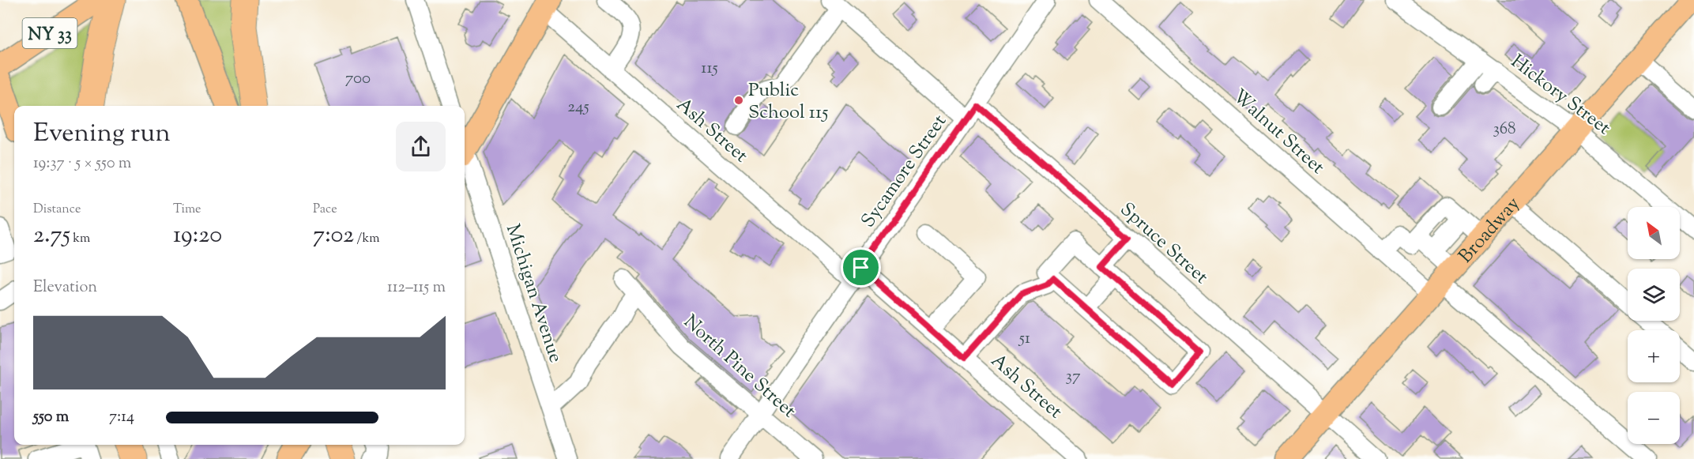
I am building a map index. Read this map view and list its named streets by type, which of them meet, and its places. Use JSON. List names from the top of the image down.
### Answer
{
  "streets": {
    "main road": ["NY 33", "Broadway"],
    "street": [
      "Hickory Street",
      "Ash Street",
      "Walnut Street",
      "Sycamore Street",
      "Spruce Street",
      "Michigan Avenue",
      "North Pine Street"
    ]
  },
  "crossings": [
    ["Hickory Street", "Broadway"],
    ["Ash Street", "Sycamore Street"],
    ["Walnut Street", "Broadway"],
    ["Sycamore Street", "Spruce Street"],
    ["Sycamore Street", "North Pine Street"],
    ["Broadway", "Spruce Street"]
  ],
  "places": ["Public School 115"],
  "house_numbers": [
    "115",
    "700",
    "245",
    "368",
    "51",
    "37"
  ],
  "north": "top left",
  "page": {
    "heading": ["Evening run", "19:37 · 5 × 550 m"],
    "stats": [
      ["Distance", "2.75 km"],
      ["Time", "19:20"],
      ["Pace", "7:02 /km"]
    ],
    "map_buttons": ["+", "−"],
    "chart": ["Elevation", "112–115 m"],
    "list": [
      {
        "name": "550 m",
        "note": "7:14"
      }
    ]
  }
}
